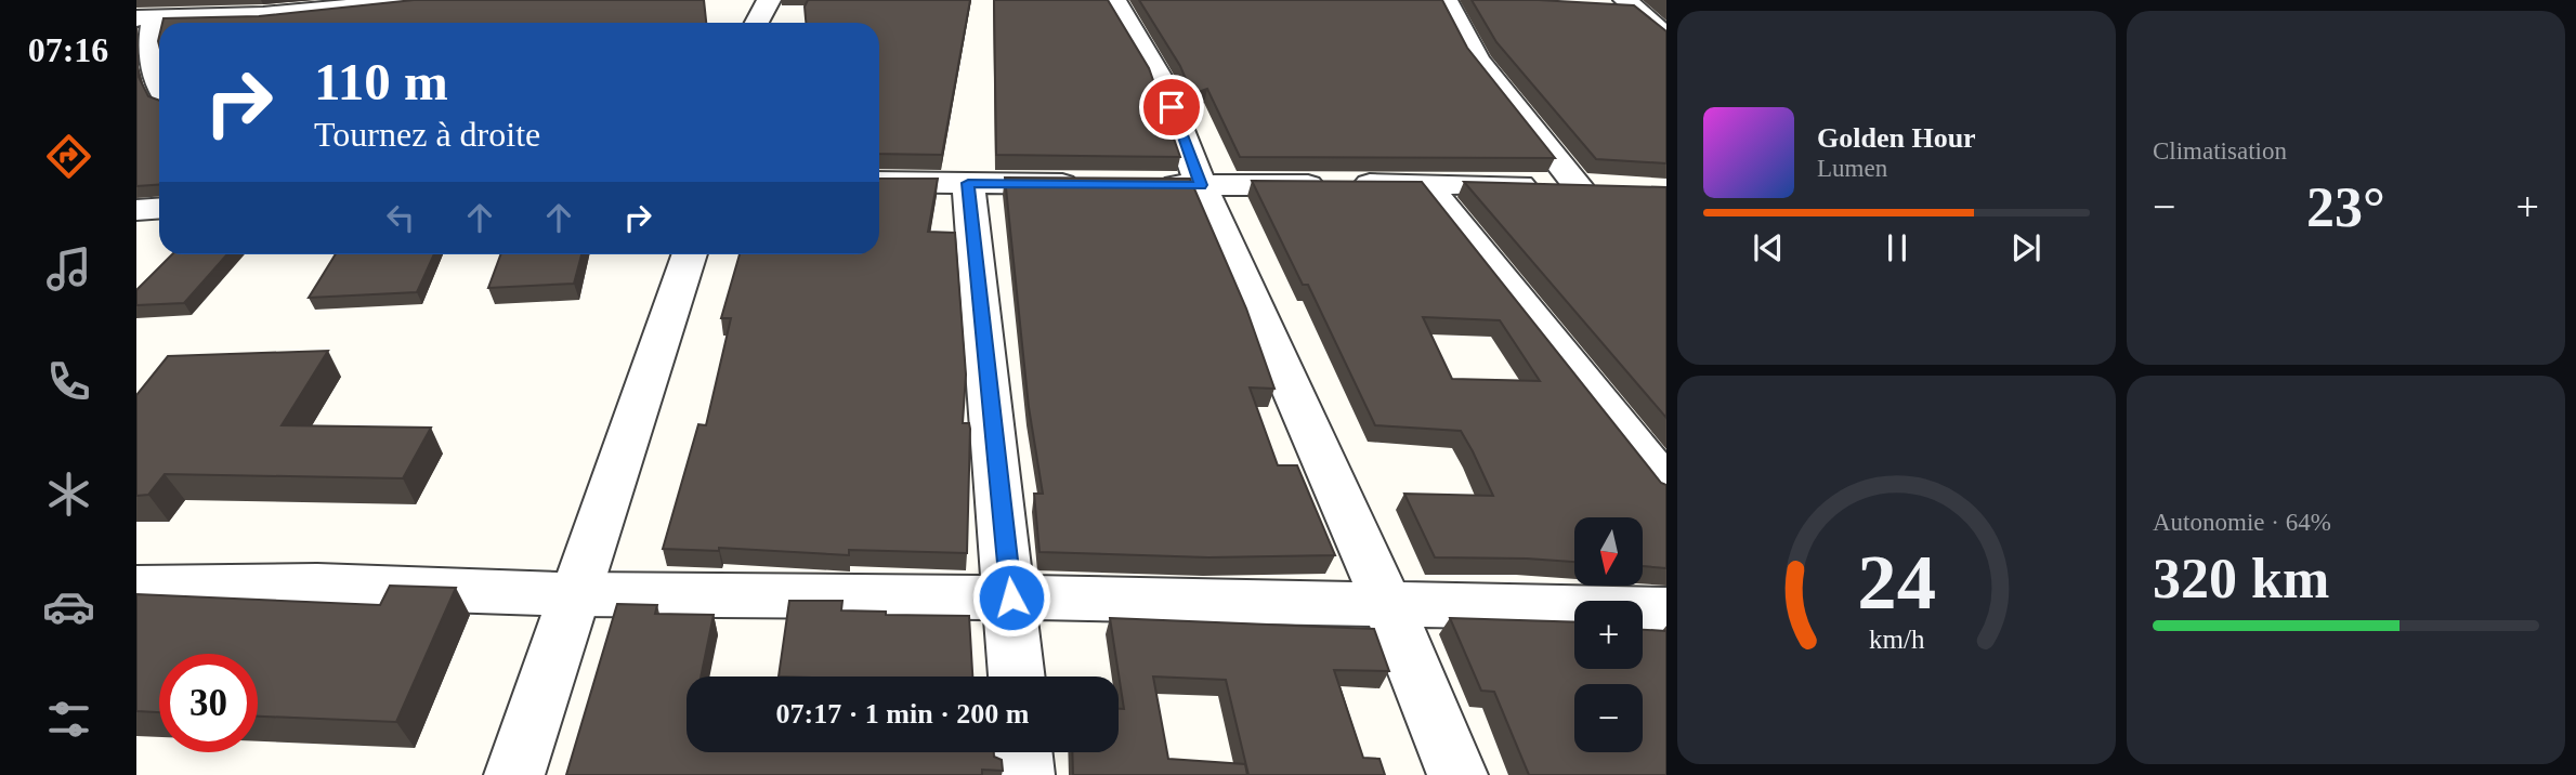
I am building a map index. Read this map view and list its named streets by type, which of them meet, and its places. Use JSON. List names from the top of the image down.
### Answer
{
  "north": "bottom",
  "page": {
    "tabs": "07:16",
    "tile": [
      "Climatisation",
      ["Autonomie · 64%", "320 km"]
    ],
    "turn": ["110 m", "Tournez à droite"],
    "song": ["Golden Hour", "Lumen"],
    "heat": ["−", "23°", "+"],
    "map_buttons": ["+", "−"],
    "limit": "30",
    "trip": "07:17 · 1 min · 200 m",
    "gauge": ["24", "km/h"]
  }
}
